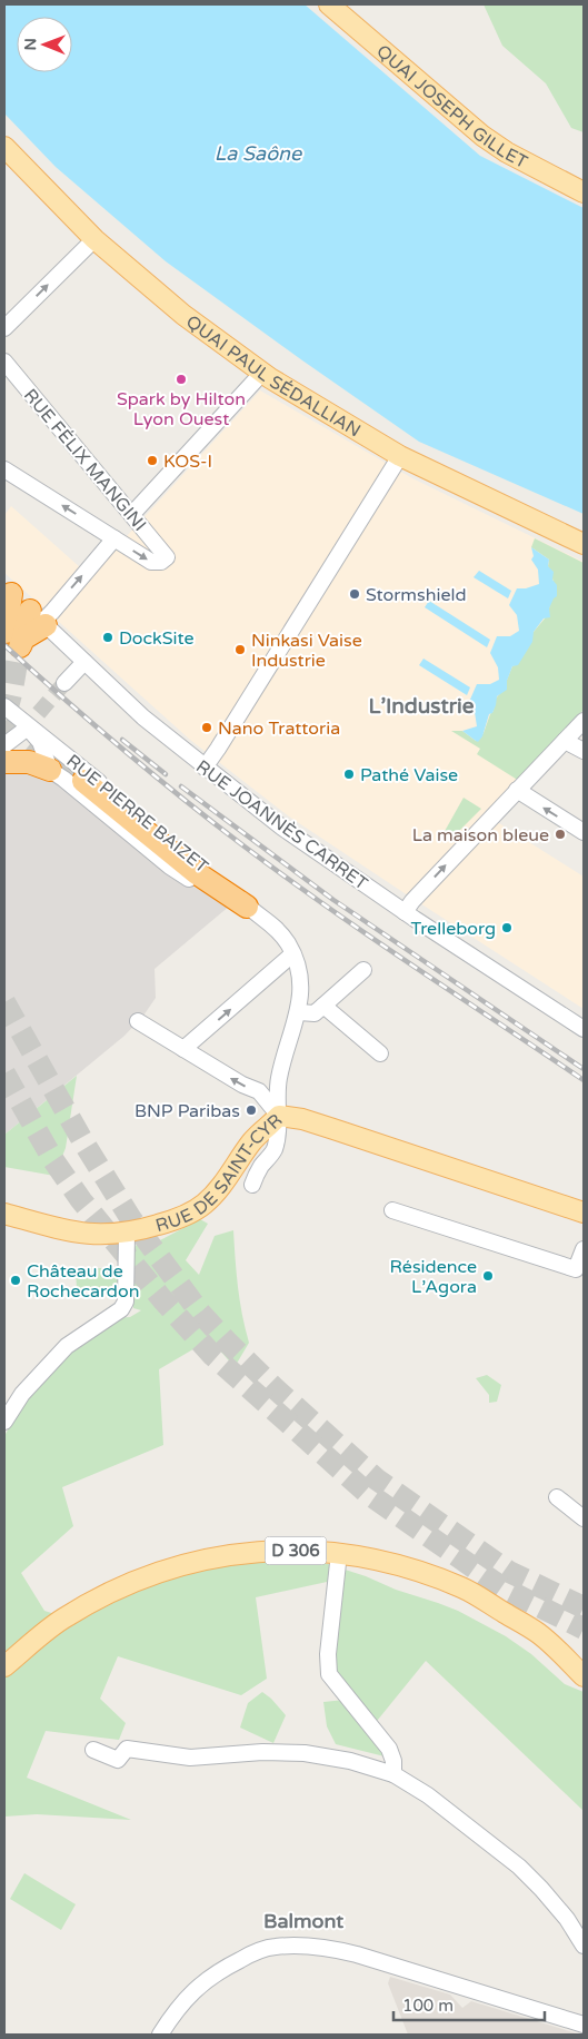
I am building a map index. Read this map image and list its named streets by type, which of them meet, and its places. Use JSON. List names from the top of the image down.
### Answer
{
  "streets": {
    "main road": [
      "QUAI JOSEPH GILLET",
      "QUAI PAUL SÉDALLIAN",
      "RUE DE SAINT-CYR",
      "D 306"
    ],
    "street": ["RUE FÉLIX MANGINI", "RUE PIERRE BAIZET", "RUE JOANNÈS CARRET"]
  },
  "crossings": [
    ["RUE PIERRE BAIZET", "RUE DE SAINT-CYR"]
  ],
  "districts": ["L’Industrie", "Balmont"],
  "water": ["La Saône"],
  "places": [
    "Spark by Hilton Lyon Ouest",
    "KOS-I",
    "Stormshield",
    "DockSite",
    "Ninkasi Vaise Industrie",
    "Nano Trattoria",
    "Pathé Vaise",
    "La maison bleue",
    "Trelleborg",
    "BNP Paribas",
    "Résidence L’Agora",
    "Château de Rochecardon"
  ],
  "scale_bar": "100 m",
  "north": "left"
}
